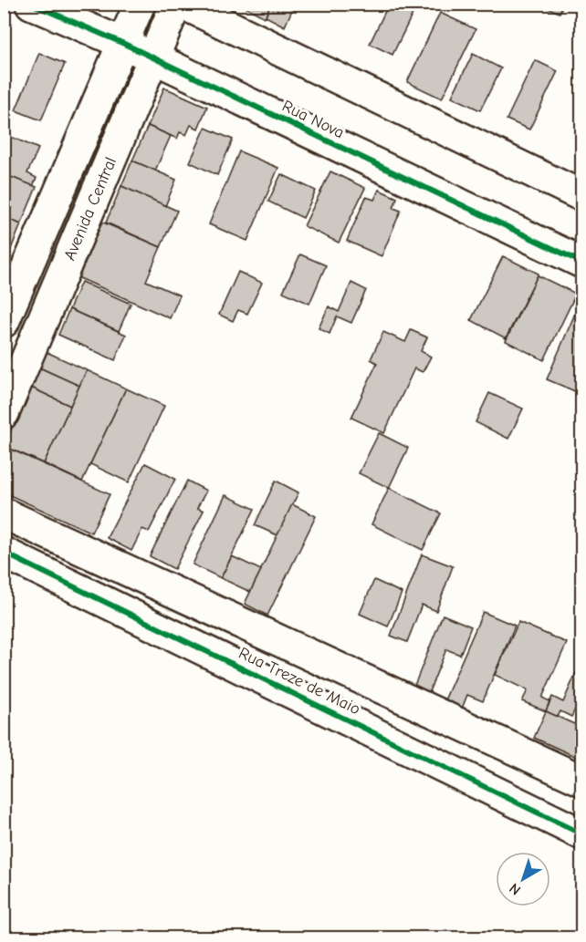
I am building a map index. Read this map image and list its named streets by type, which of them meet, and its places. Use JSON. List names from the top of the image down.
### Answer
{
  "streets": {
    "street": ["Rua Nova", "Avenida Central", "Rua Treze de Maio"]
  },
  "crossings": [
    ["Rua Nova", "Avenida Central"]
  ],
  "north": "bottom left"
}
